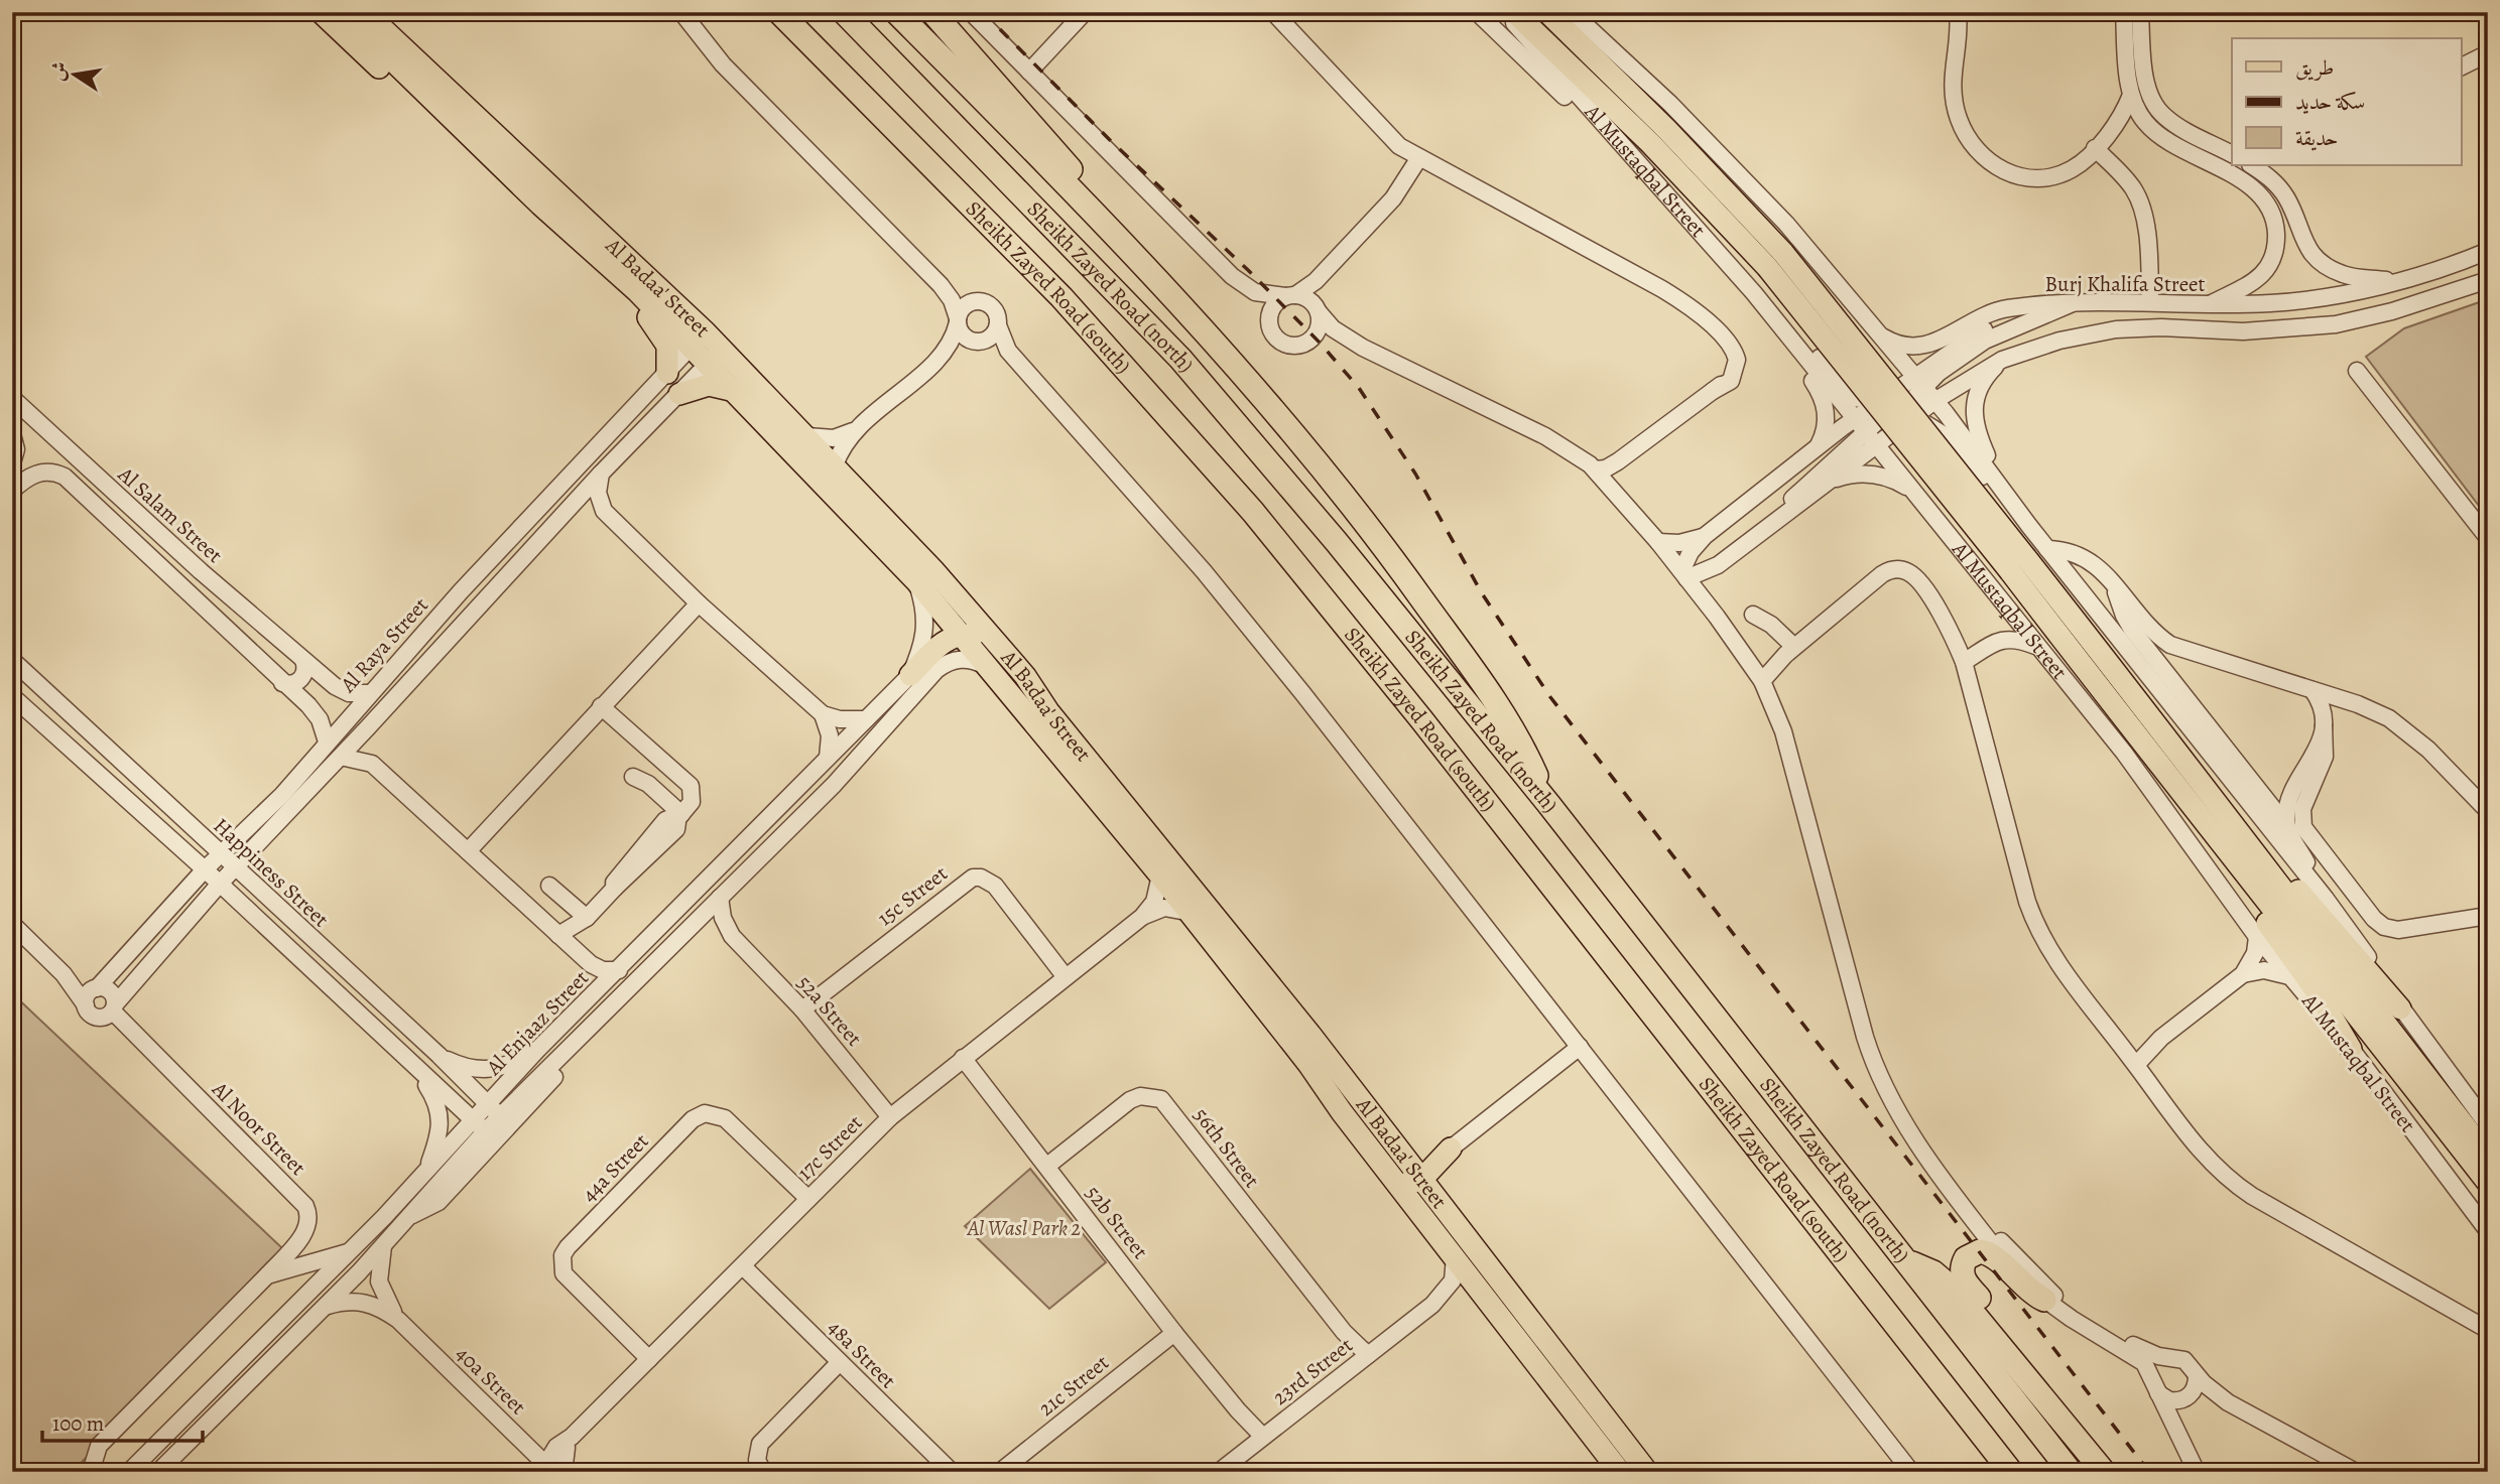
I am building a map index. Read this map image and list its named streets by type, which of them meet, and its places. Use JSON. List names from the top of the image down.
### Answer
{
  "streets": {
    "highway": ["Sheikh Zayed Road (north)", "Sheikh Zayed Road (south)"],
    "main road": ["Al Mustaqbal Street", "Al Badaa' Street"],
    "street": [
      "Burj Khalifa Street",
      "Al Salam Street",
      "Al Raya Street",
      "Happiness Street",
      "15c Street",
      "52a Street",
      "Al Enjaaz Street",
      "Al Noor Street",
      "17c Street",
      "56th Street",
      "44a Street",
      "52b Street",
      "48a Street",
      "23rd Street",
      "40a Street",
      "21c Street"
    ]
  },
  "crossings": [
    ["Al Badaa' Street", "Al Raya Street"],
    ["Al Badaa' Street", "Al Enjaaz Street"],
    ["Al Badaa' Street", "17c Street"],
    ["Al Badaa' Street", "23rd Street"],
    ["Al Salam Street", "Al Raya Street"],
    ["Al Raya Street", "Happiness Street"],
    ["Al Raya Street", "Al Noor Street"],
    ["Happiness Street", "Al Enjaaz Street"],
    ["15c Street", "52a Street"],
    ["15c Street", "17c Street"],
    ["52a Street", "Al Enjaaz Street"],
    ["52a Street", "17c Street"],
    ["Al Enjaaz Street", "40a Street"],
    ["17c Street", "44a Street"],
    ["17c Street", "52b Street"],
    ["17c Street", "48a Street"],
    ["17c Street", "40a Street"],
    ["56th Street", "52b Street"],
    ["56th Street", "23rd Street"],
    ["52b Street", "23rd Street"],
    ["52b Street", "21c Street"]
  ],
  "parks": ["Al Wasl Park 2"],
  "legend": ["طريق", "سكة حديد", "حديقة"],
  "scale_bar": "100 m",
  "north": "left"
}
